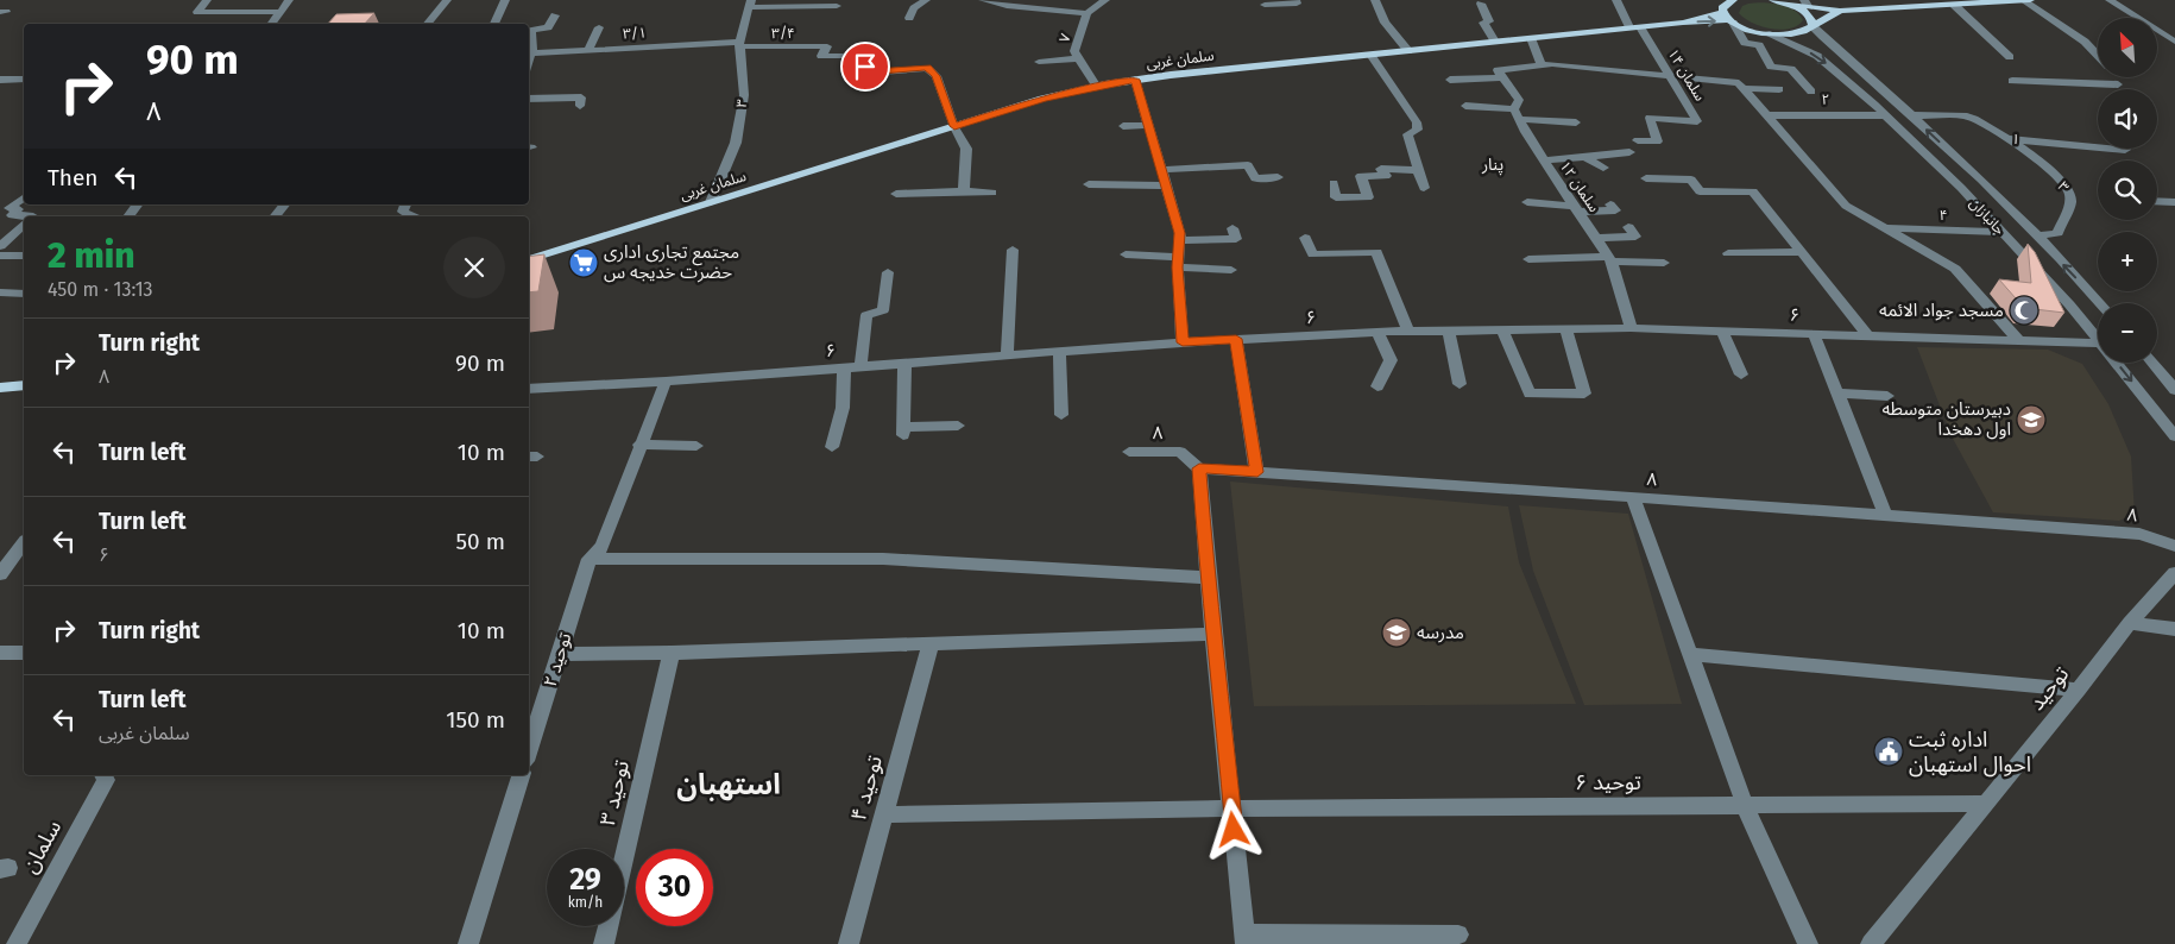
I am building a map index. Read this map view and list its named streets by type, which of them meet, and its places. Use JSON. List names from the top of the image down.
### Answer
{
  "streets": {
    "main road": ["سلمان غربی"],
    "street": [
      "۳/۱",
      "۳/۴",
      "۷",
      "سلمان ۱۴",
      "۲",
      "۳",
      "۱",
      "سلمان ۱۲",
      "۴",
      "جانبازان",
      "۶",
      "۸",
      "توحید ۲",
      "توحید",
      "توحید ۶",
      "توحید ۴",
      "توحید ۳",
      "سلمان"
    ]
  },
  "crossings": [
    ["۳/۱", "۳/۴"],
    ["۳/۱", "۳"],
    ["۳/۴", "سلمان غربی"],
    ["۳/۴", "۳"],
    ["۷", "سلمان غربی"],
    ["سلمان غربی", "سلمان ۱۴"],
    ["سلمان غربی", "۳"],
    ["۲", "جانبازان"],
    ["۳", "۱"],
    ["۳", "جانبازان"],
    ["۱", "جانبازان"],
    ["سلمان ۱۲", "۶"],
    ["۴", "جانبازان"],
    ["توحید", "توحید ۶"],
    ["توحید ۶", "توحید ۴"]
  ],
  "districts": ["پنار", "استهبان"],
  "places": {
    "supermarket": ["مجتمع تجاری اداری حضرت خدیجه س"],
    "mosque": ["مسجد جواد الائمه"],
    "school or university": ["دبیرستان متوسطه اول دهخدا", "مدرسه"],
    "public building": ["اداره ثبت احوال استهبان"]
  },
  "north": "top left",
  "page": {
    "map_buttons": ["+", "−"],
    "turn": ["90 m", "۸"],
    "then": "Then",
    "heading": ["2 min", "450 m · 13:13"],
    "list": [
      {
        "name": "Turn right",
        "note": "۸",
        "value": "90 m"
      },
      {
        "name": "Turn left",
        "value": "10 m"
      },
      {
        "name": "Turn left",
        "note": "۶",
        "value": "50 m"
      },
      {
        "name": "Turn right",
        "value": "10 m"
      },
      {
        "name": "Turn left",
        "note": "سلمان غربی",
        "value": "150 m"
      }
    ],
    "speed": "29 km/h",
    "limit": "30"
  }
}
